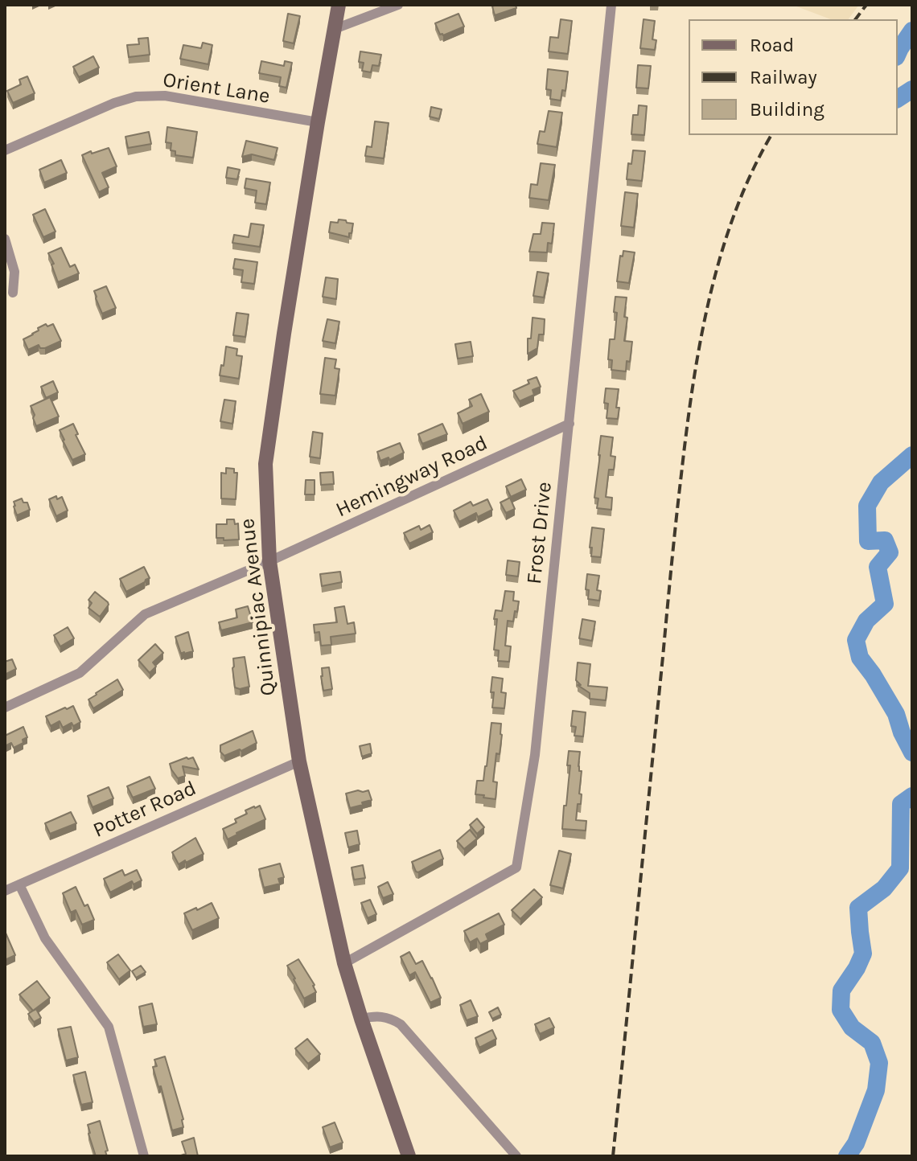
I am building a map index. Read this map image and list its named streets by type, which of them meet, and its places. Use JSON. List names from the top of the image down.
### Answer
{
  "streets": {
    "main road": ["Quinnipiac Avenue"],
    "street": [
      "Orient Lane",
      "Hemingway Road",
      "Frost Drive",
      "Potter Road"
    ]
  },
  "crossings": [
    ["Orient Lane", "Quinnipiac Avenue"],
    ["Hemingway Road", "Frost Drive"],
    ["Hemingway Road", "Quinnipiac Avenue"],
    ["Frost Drive", "Quinnipiac Avenue"],
    ["Quinnipiac Avenue", "Potter Road"]
  ],
  "legend": ["Road", "Railway", "Building"]
}
